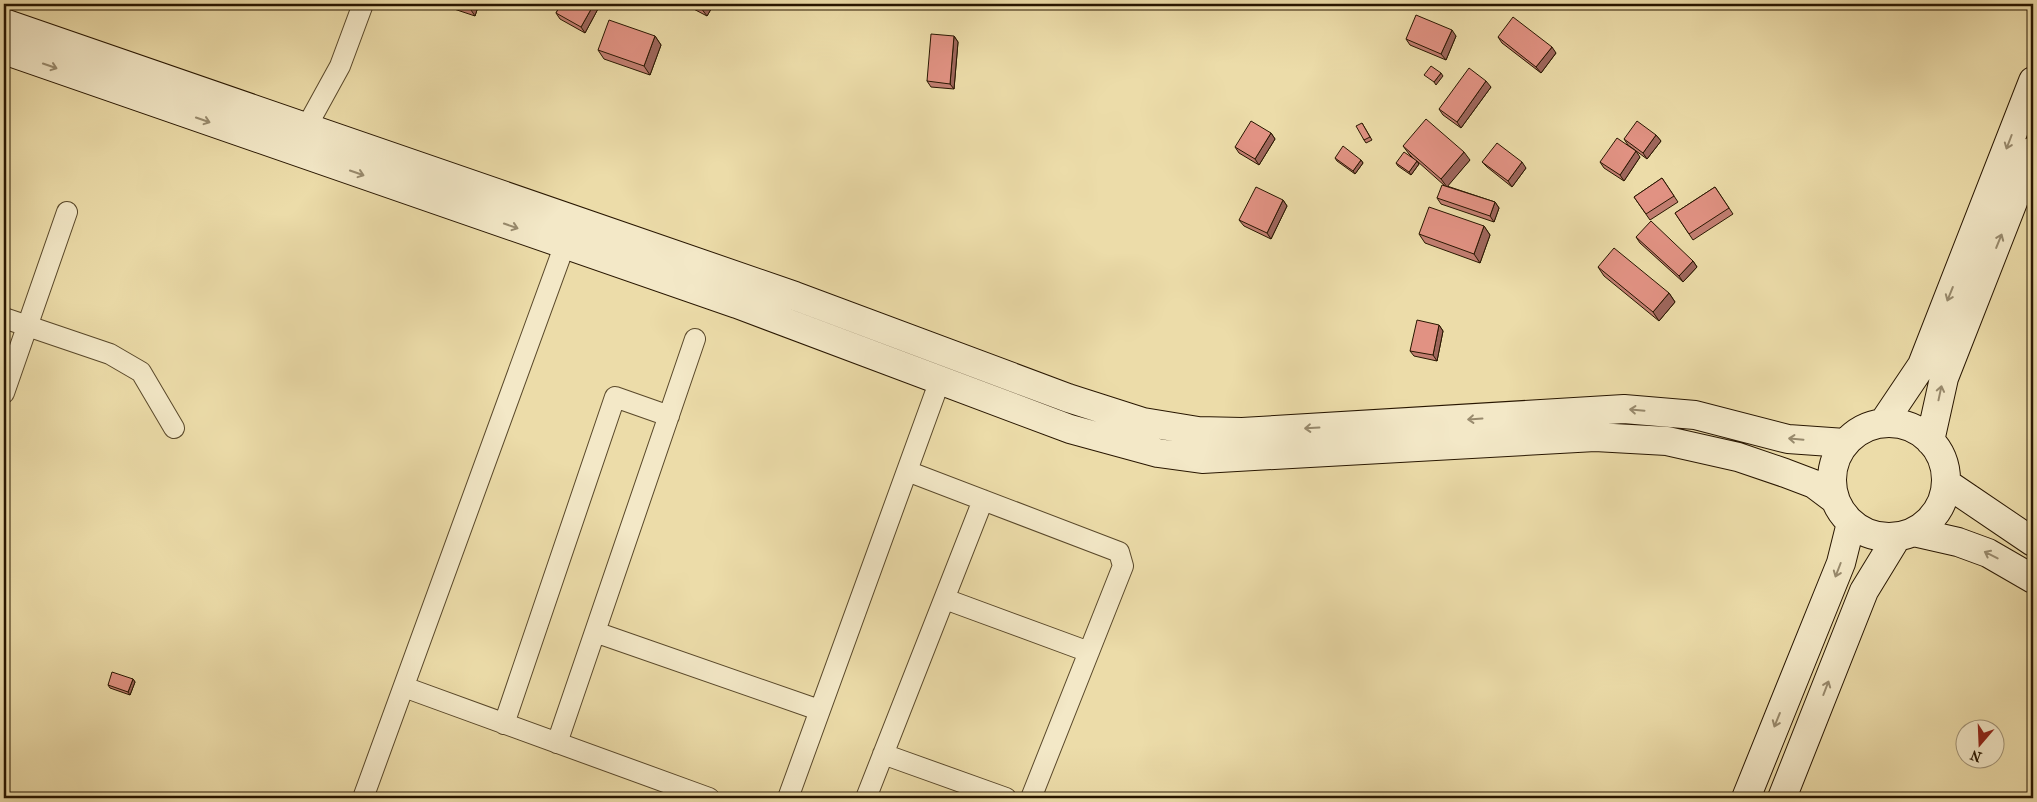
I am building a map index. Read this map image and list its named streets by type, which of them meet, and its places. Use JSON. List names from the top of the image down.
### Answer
{
  "north": "bottom"
}
